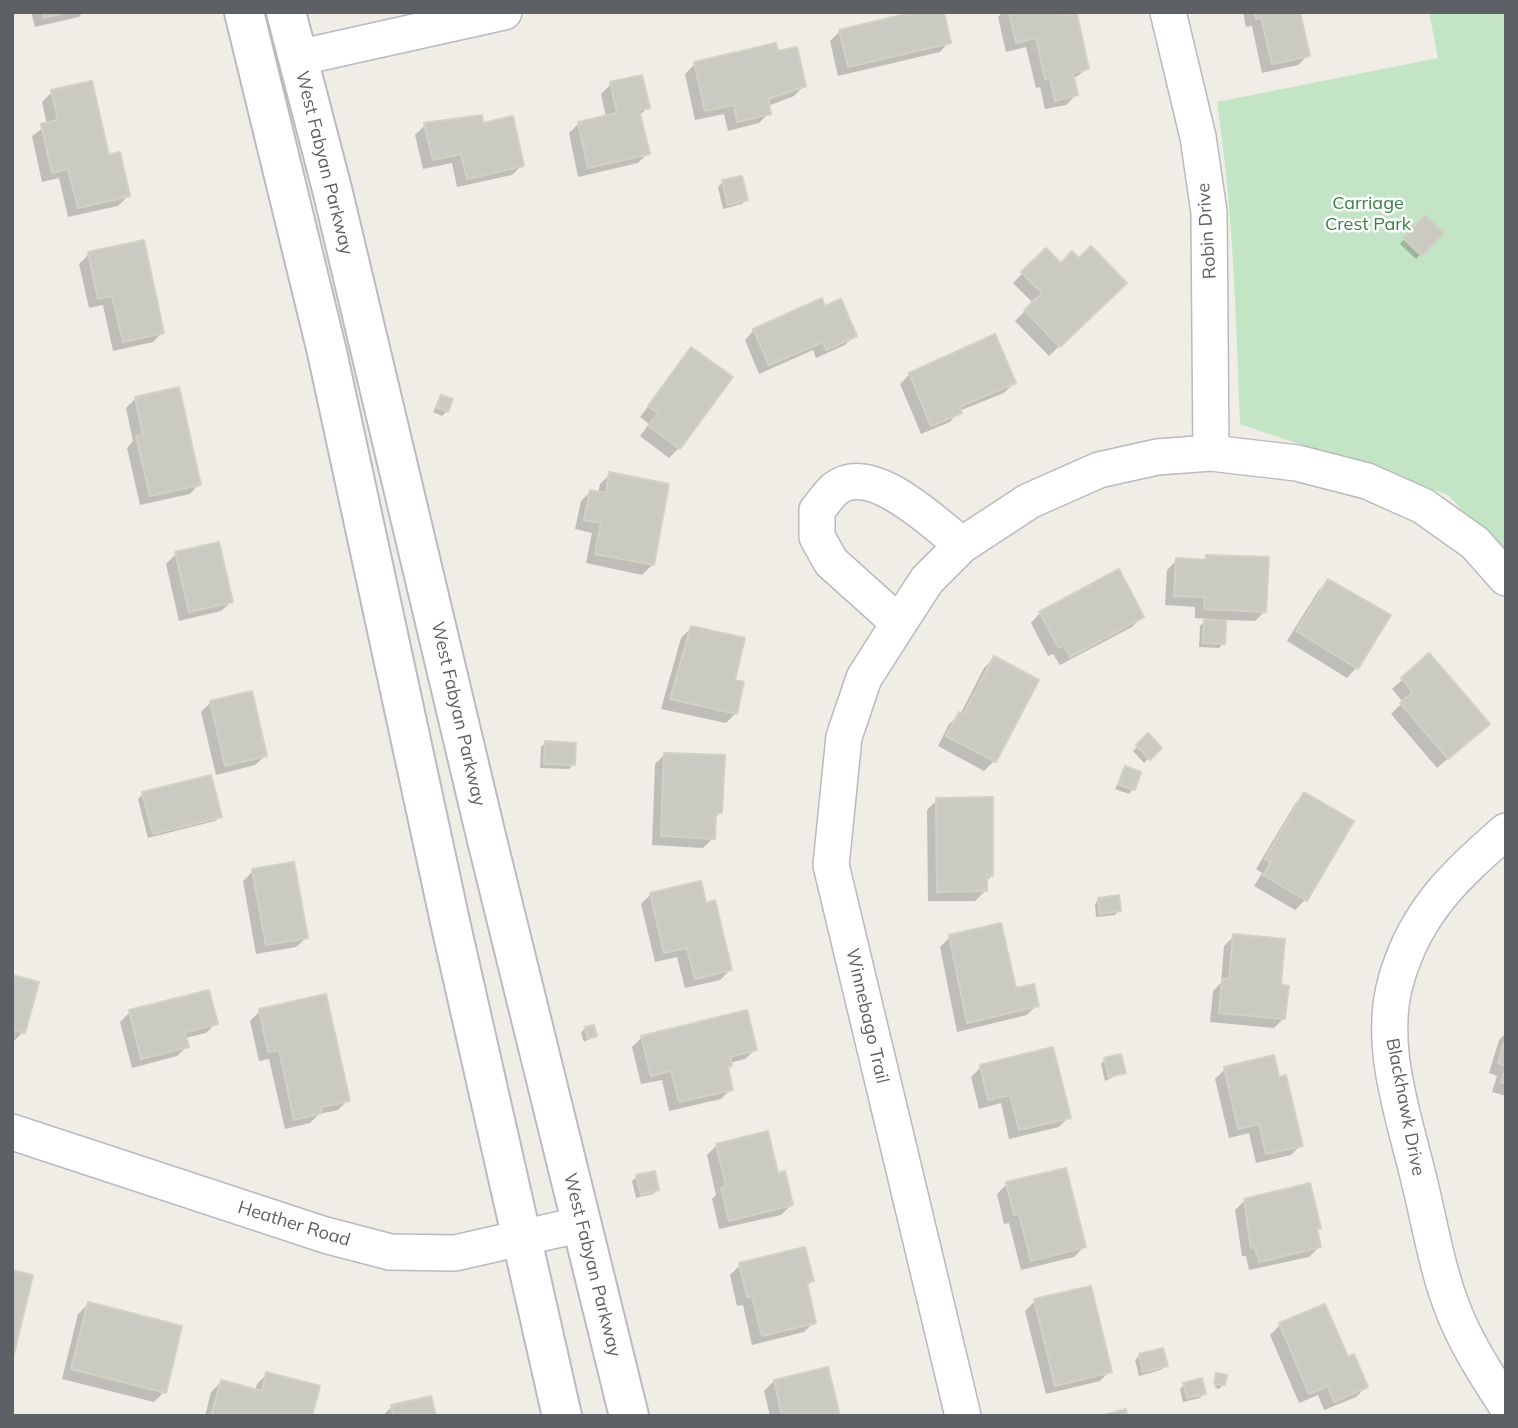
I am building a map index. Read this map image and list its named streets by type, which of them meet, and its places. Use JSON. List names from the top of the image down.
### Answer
{
  "streets": {
    "main road": ["West Fabyan Parkway"],
    "street": [
      "Robin Drive",
      "Winnebago Trail",
      "Blackhawk Drive",
      "Heather Road"
    ]
  },
  "crossings": [
    ["West Fabyan Parkway", "Heather Road"],
    ["Robin Drive", "Winnebago Trail"]
  ],
  "parks": ["Carriage Crest Park"]
}
